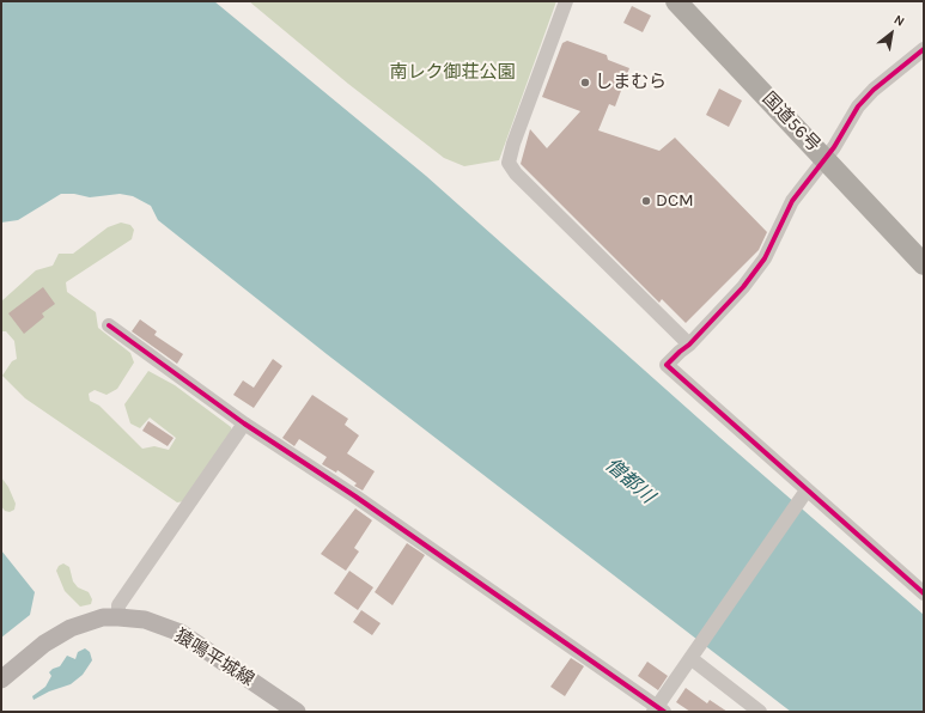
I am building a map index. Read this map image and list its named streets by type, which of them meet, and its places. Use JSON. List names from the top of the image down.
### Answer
{
  "streets": {
    "highway": ["国道56号"],
    "main road": ["猿鳴平城線"]
  },
  "water": ["僧都川"],
  "parks": ["南レク御荘公園"],
  "places": ["しまむら", "DCM"],
  "north": "top right"
}
